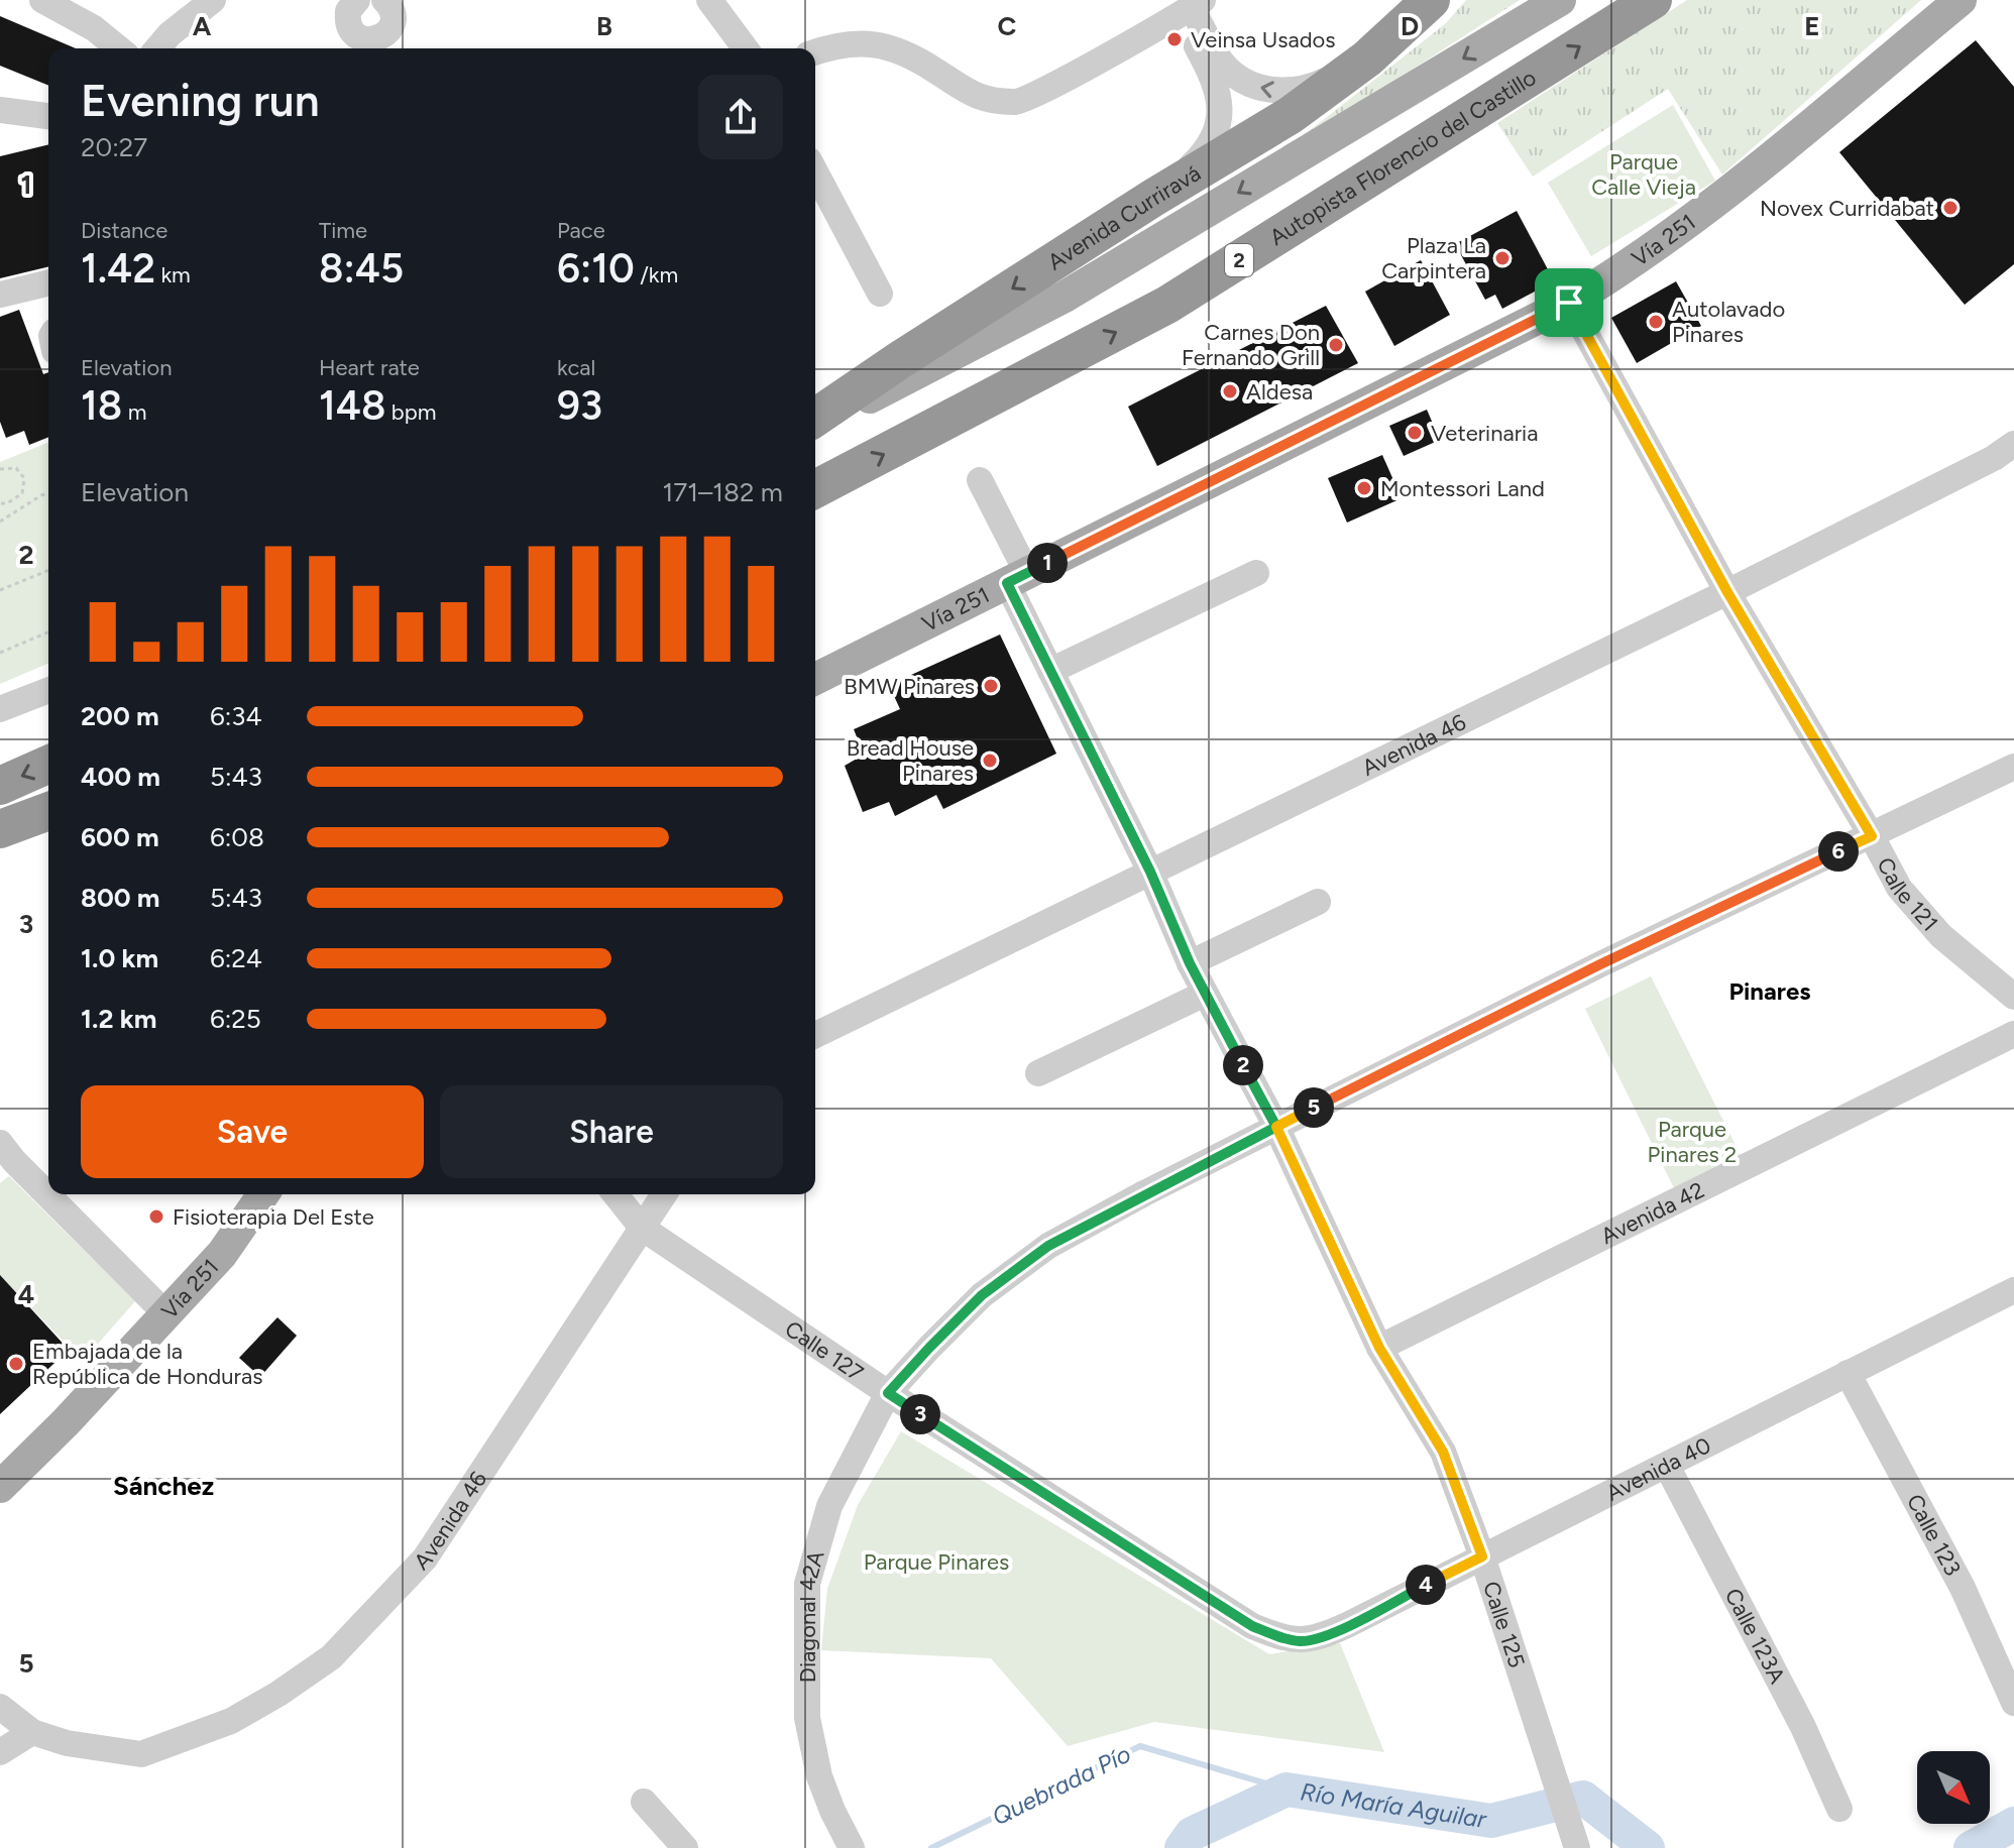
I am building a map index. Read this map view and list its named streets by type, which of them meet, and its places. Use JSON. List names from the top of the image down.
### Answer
{
  "streets": {
    "highway": ["Autopista Florencio del Castillo", "Avenida Curriravá", "2"],
    "main road": ["Vía 251"],
    "street": [
      "Avenida 46",
      "Calle 121",
      "Avenida 42",
      "Calle 127",
      "Avenida 40",
      "Calle 123",
      "Diagonal 42A",
      "Calle 125",
      "Calle 123A"
    ]
  },
  "crossings": [
    ["Vía 251", "Calle 121"],
    ["Vía 251", "Calle 125"],
    ["Avenida 46", "Calle 121"],
    ["Avenida 46", "Calle 127"],
    ["Avenida 46", "Calle 125"],
    ["Calle 121", "Diagonal 42A"],
    ["Avenida 42", "Calle 125"],
    ["Calle 127", "Avenida 40"],
    ["Calle 127", "Diagonal 42A"],
    ["Avenida 40", "Calle 123"],
    ["Avenida 40", "Calle 125"],
    ["Avenida 40", "Calle 123A"],
    ["Diagonal 42A", "Calle 125"]
  ],
  "one_way": ["Autopista Florencio del Castillo", "Avenida Curriravá"],
  "districts": ["Pinares", "Sánchez"],
  "water": ["Quebrada Pío", "Río María Aguilar"],
  "parks": ["Parque Calle Vieja", "Parque Pinares 2", "Parque Pinares"],
  "places": [
    "Veinsa Usados",
    "Novex Curridabat",
    "Plaza La Carpintera",
    "Autolavado Pinares",
    "Carnes Don Fernando Grill",
    "Aldesa",
    "Veterinaria",
    "Montessori Land",
    "BMW Pinares",
    "Bread House Pinares",
    "Fisioterapia Del Este",
    "Embajada de la República de Honduras"
  ],
  "north": "bottom right",
  "page": {
    "heading": ["Evening run", "20:27"],
    "stats": [
      ["Distance", "1.42 km"],
      ["Time", "8:45"],
      ["Pace", "6:10 /km"],
      ["Elevation", "18 m"],
      ["Heart rate", "148 bpm"],
      ["kcal", "93"]
    ],
    "chart": ["Elevation", "171–182 m"],
    "pins": [
      "1",
      "6",
      "2",
      "5",
      "3",
      "4"
    ],
    "list": [
      {
        "name": "200 m",
        "note": "6:34"
      },
      {
        "name": "400 m",
        "note": "5:43"
      },
      {
        "name": "600 m",
        "note": "6:08"
      },
      {
        "name": "800 m",
        "note": "5:43"
      },
      {
        "name": "1.0 km",
        "note": "6:24"
      },
      {
        "name": "1.2 km",
        "note": "6:25"
      }
    ],
    "buttons": ["Save", "Share"]
  },
  "grid": {
    "columns": [
      "A",
      "B",
      "C",
      "D",
      "E"
    ],
    "rows": [
      "1",
      "2",
      "3",
      "4",
      "5"
    ]
  }
}
